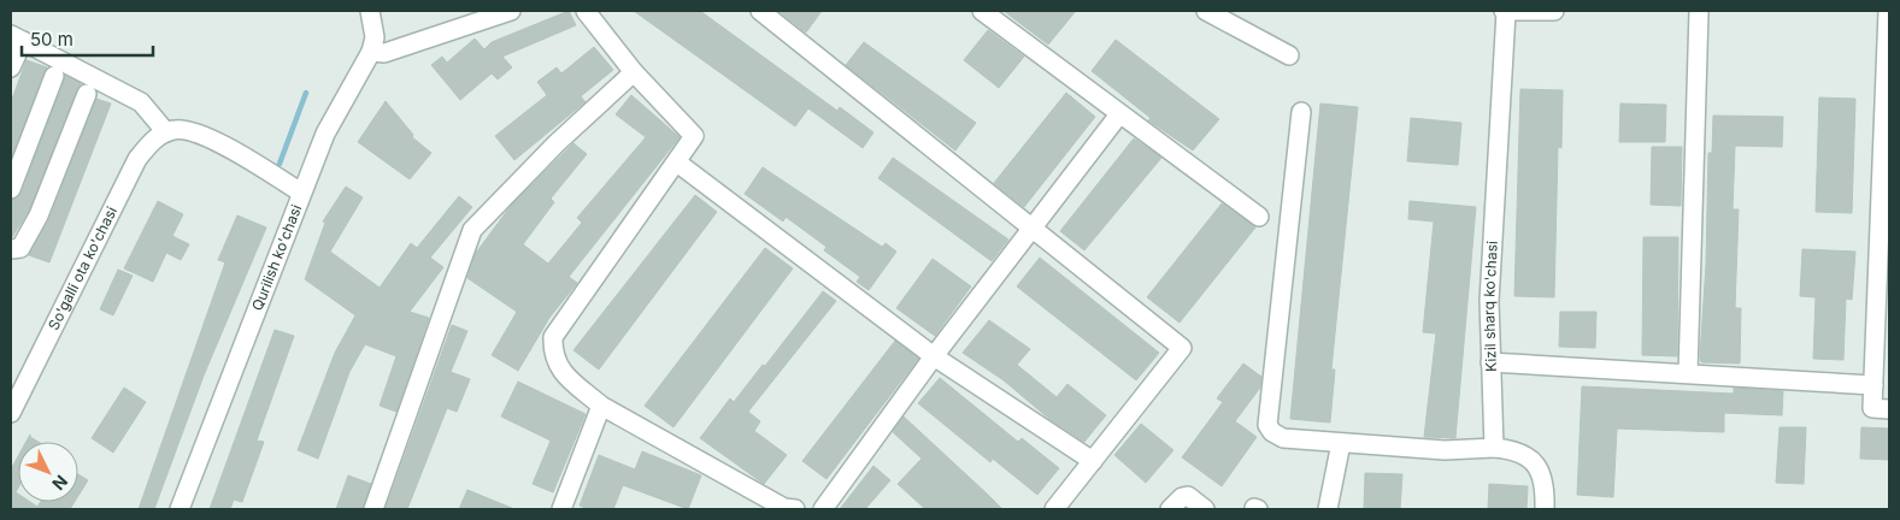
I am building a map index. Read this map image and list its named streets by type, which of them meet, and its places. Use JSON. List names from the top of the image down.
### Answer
{
  "streets": {
    "street": ["Qurilish ko'chasi", "So'galli ota ko'chasi", "Kizil sharq ko'chasi"]
  },
  "scale_bar": "50 m",
  "north": "bottom right"
}
